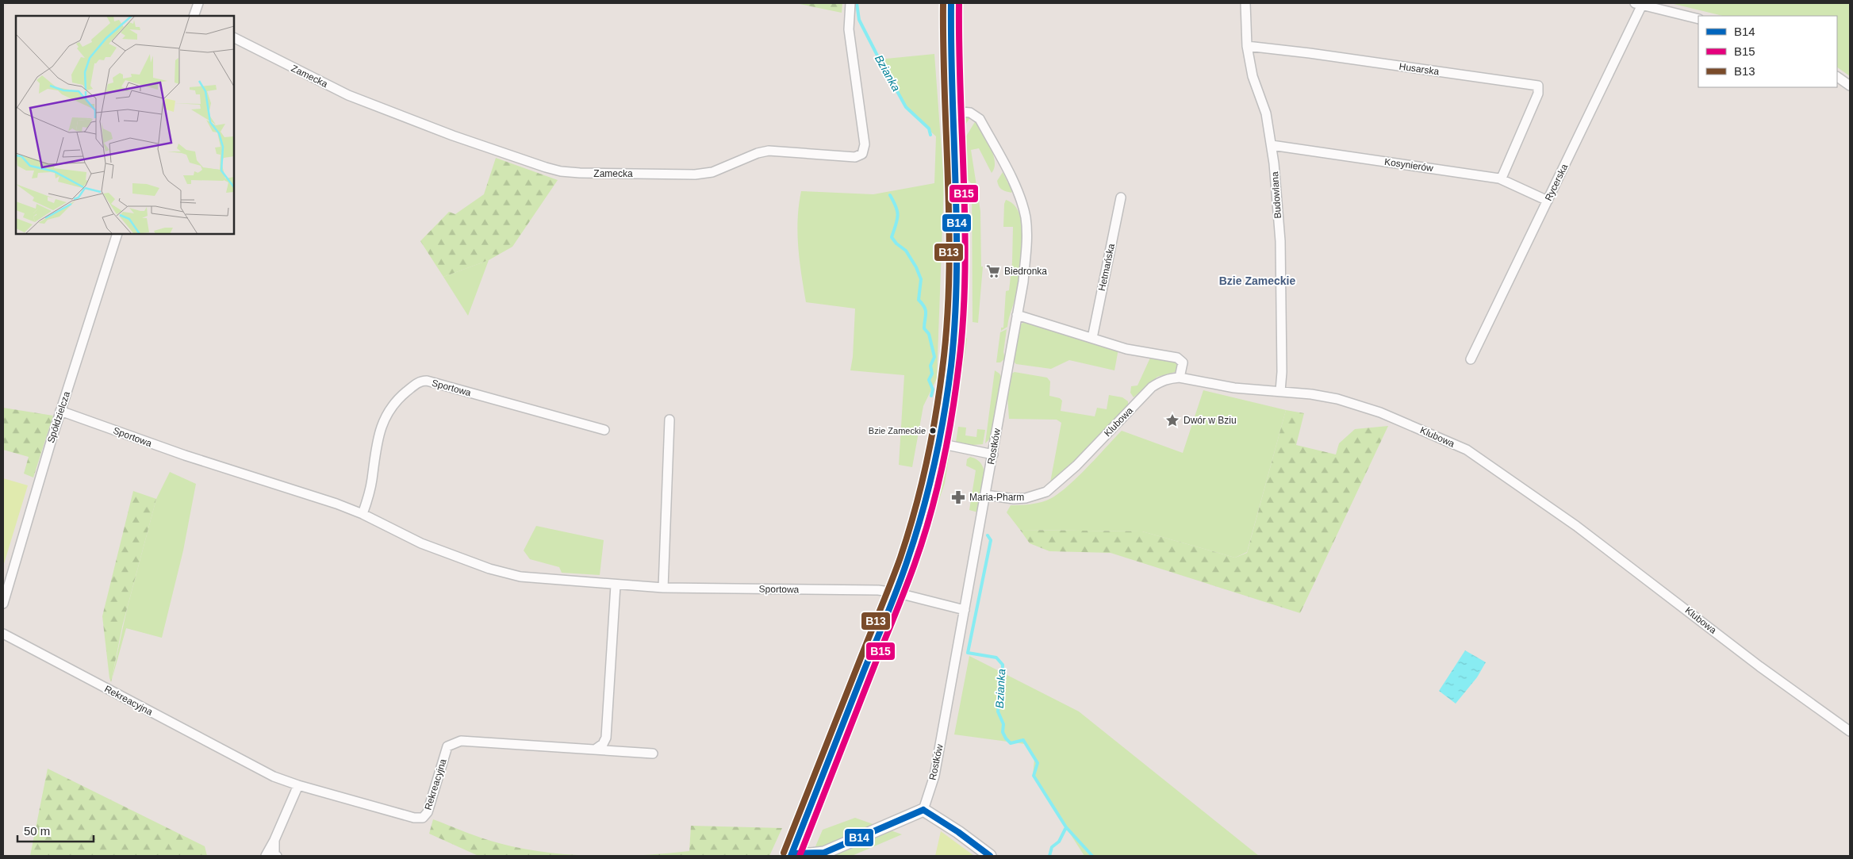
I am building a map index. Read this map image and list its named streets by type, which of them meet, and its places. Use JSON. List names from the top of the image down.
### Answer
{
  "streets": {
    "street": [
      "Husarska",
      "Zamecka",
      "Kosynierów",
      "Rycerska",
      "Budowlana",
      "Hetmańska",
      "Sportowa",
      "Spółdzielcza",
      "Klubowa",
      "Rostków",
      "Rekreacyjna"
    ]
  },
  "crossings": [
    ["Husarska", "Kosynierów"],
    ["Husarska", "Budowlana"],
    ["Kosynierów", "Rycerska"],
    ["Kosynierów", "Budowlana"],
    ["Budowlana", "Klubowa"],
    ["Sportowa", "Spółdzielcza"],
    ["Sportowa", "Rostków"],
    ["Klubowa", "Rostków"]
  ],
  "districts": ["Bzie Zameckie"],
  "water": ["Bzianka"],
  "places": {
    "supermarket": ["Biedronka"],
    "place": ["Dwór w Bziu"],
    "other": ["Bzie Zameckie"],
    "pharmacy": ["Maria-Pharm"]
  },
  "lines": ["transit line B14", "transit line B15", "transit line B13"],
  "legend": ["B14", "B15", "B13"],
  "scale_bar": "50 m"
}
